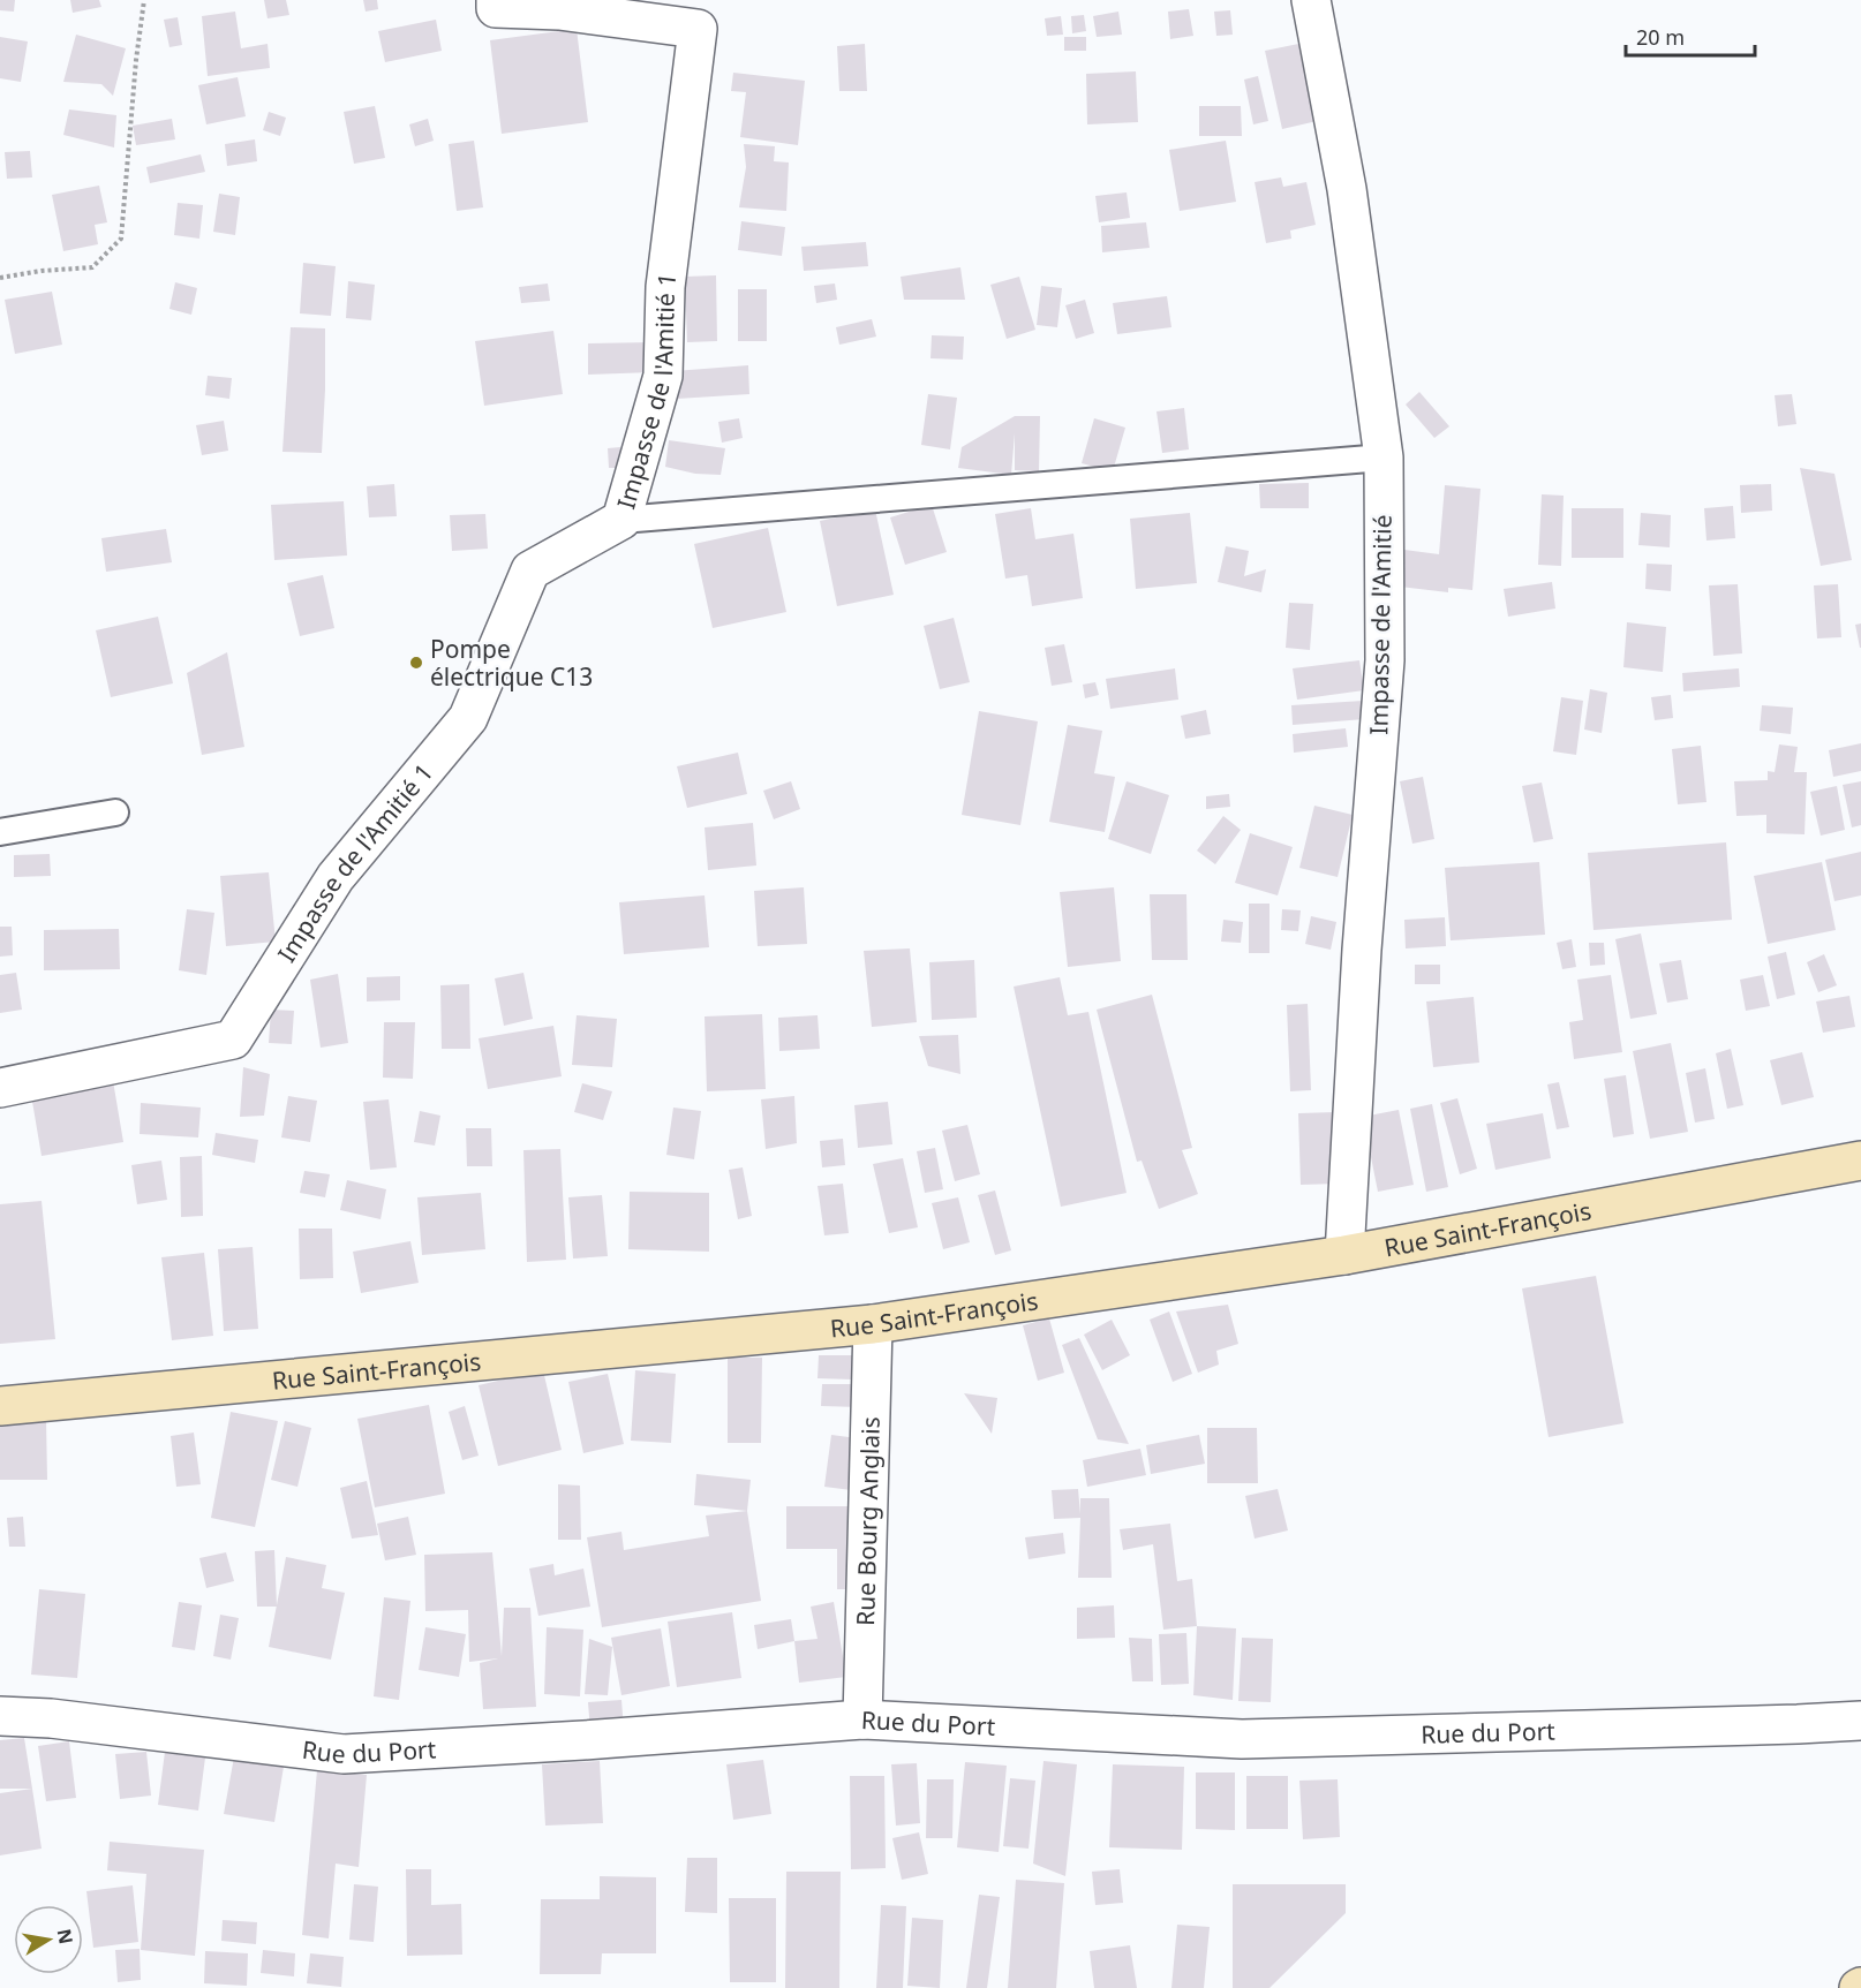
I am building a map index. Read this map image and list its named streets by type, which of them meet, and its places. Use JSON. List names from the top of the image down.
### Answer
{
  "streets": {
    "street": [
      "Impasse de l'Amitié 1",
      "Impasse de l'Amitié",
      "Rue Saint-François",
      "Rue Bourg Anglais",
      "Rue du Port"
    ]
  },
  "crossings": [
    ["Impasse de l'Amitié", "Rue Saint-François"],
    ["Rue Saint-François", "Rue Bourg Anglais"],
    ["Rue Bourg Anglais", "Rue du Port"]
  ],
  "places": ["Pompe électrique C13"],
  "scale_bar": "20 m",
  "north": "right"
}
